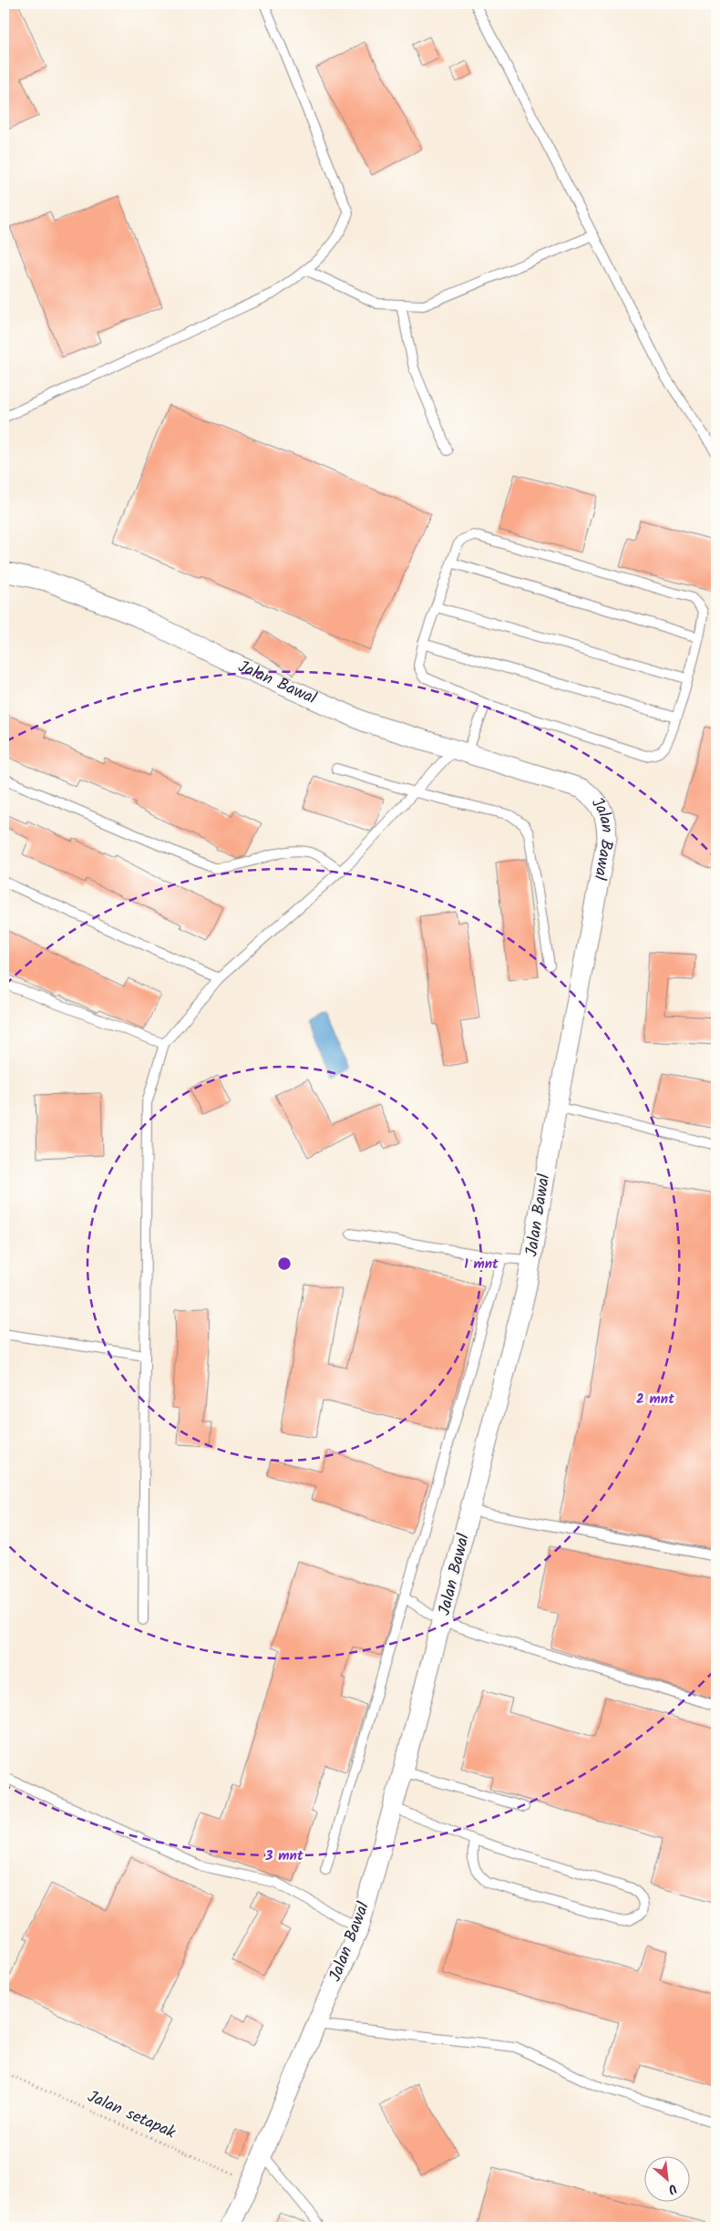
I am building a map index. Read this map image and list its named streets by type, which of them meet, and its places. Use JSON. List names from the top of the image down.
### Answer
{
  "streets": {
    "street": ["Jalan Bawal"],
    "path": ["Jalan setapak"]
  },
  "crossings": [
    ["Jalan Bawal", "Jalan setapak"]
  ],
  "north": "bottom right",
  "rings": ["1 mnt", "2 mnt", "3 mnt"]
}
